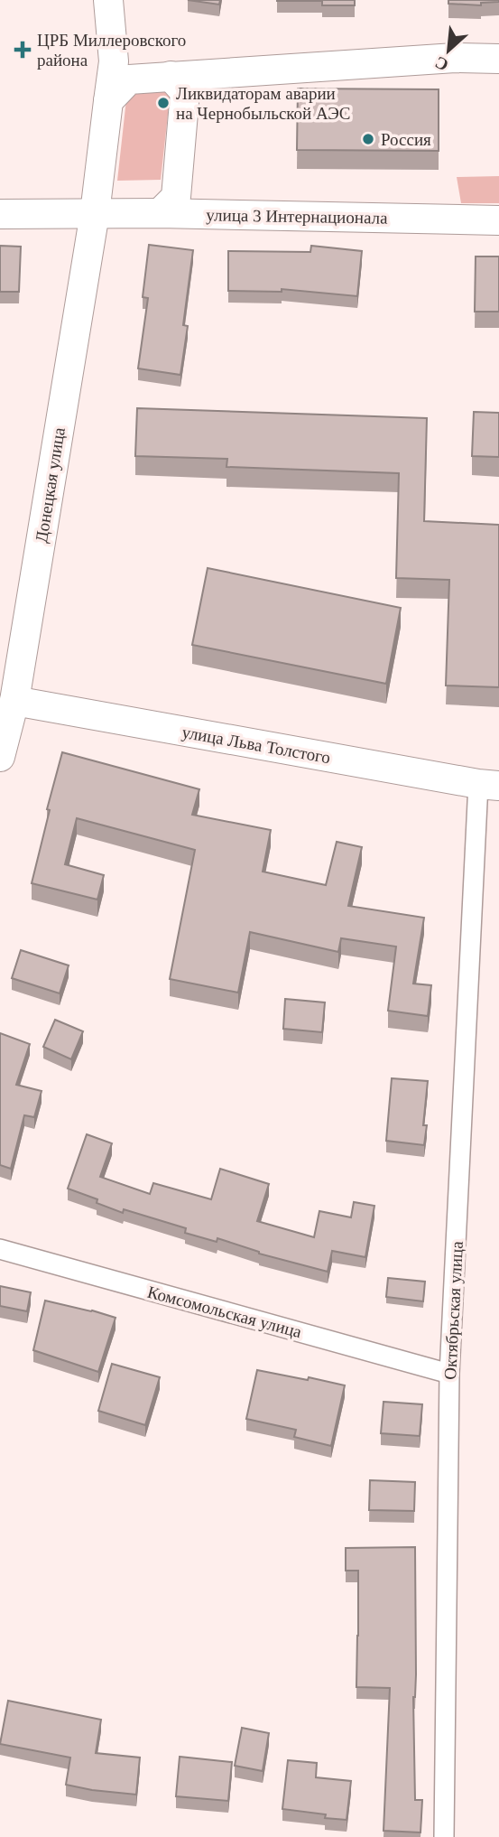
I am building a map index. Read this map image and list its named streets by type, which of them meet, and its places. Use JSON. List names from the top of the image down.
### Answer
{
  "streets": {
    "main road": ["улица 3 Интернационала", "Донецкая улица", "улица Льва Толстого"],
    "street": ["Октябрьская улица", "Комсомольская улица"]
  },
  "crossings": [
    ["улица 3 Интернационала", "Донецкая улица"],
    ["Донецкая улица", "улица Льва Толстого"],
    ["улица Льва Толстого", "Октябрьская улица"],
    ["Октябрьская улица", "Комсомольская улица"]
  ],
  "places": {
    "health": ["ЦРБ Миллеровского района"],
    "other": ["Ликвидаторам аварии на Чернобыльской АЭС", "Россия"]
  },
  "north": "bottom left"
}
